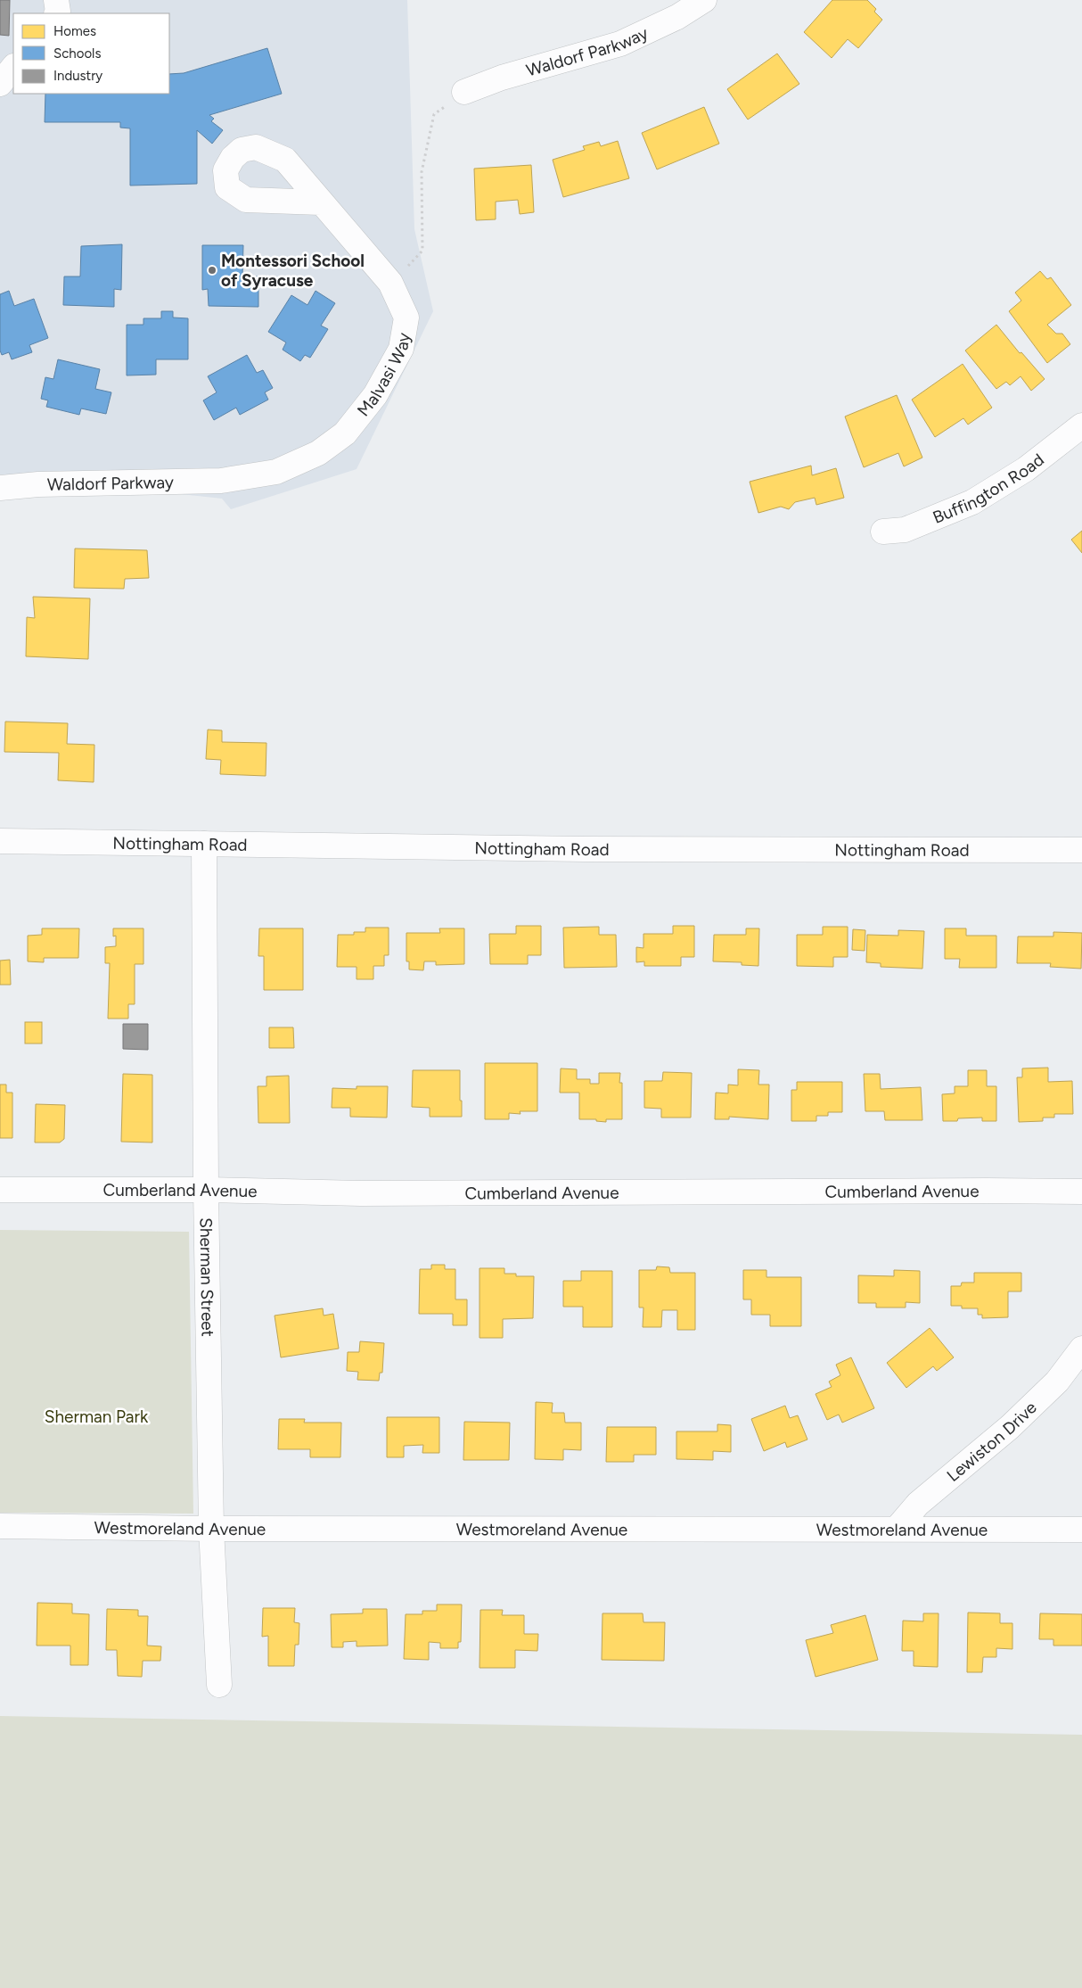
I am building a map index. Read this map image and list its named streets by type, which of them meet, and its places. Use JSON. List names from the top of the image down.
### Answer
{
  "streets": {
    "street": [
      "Waldorf Parkway",
      "Malvasi Way",
      "Buffington Road",
      "Nottingham Road",
      "Cumberland Avenue",
      "Sherman Street",
      "Lewiston Drive",
      "Westmoreland Avenue"
    ]
  },
  "crossings": [
    ["Waldorf Parkway", "Malvasi Way"],
    ["Nottingham Road", "Sherman Street"],
    ["Cumberland Avenue", "Sherman Street"],
    ["Sherman Street", "Westmoreland Avenue"],
    ["Lewiston Drive", "Westmoreland Avenue"]
  ],
  "parks": ["Sherman Park"],
  "places": ["Montessori School of Syracuse"],
  "legend": ["Homes", "Schools", "Industry"]
}
